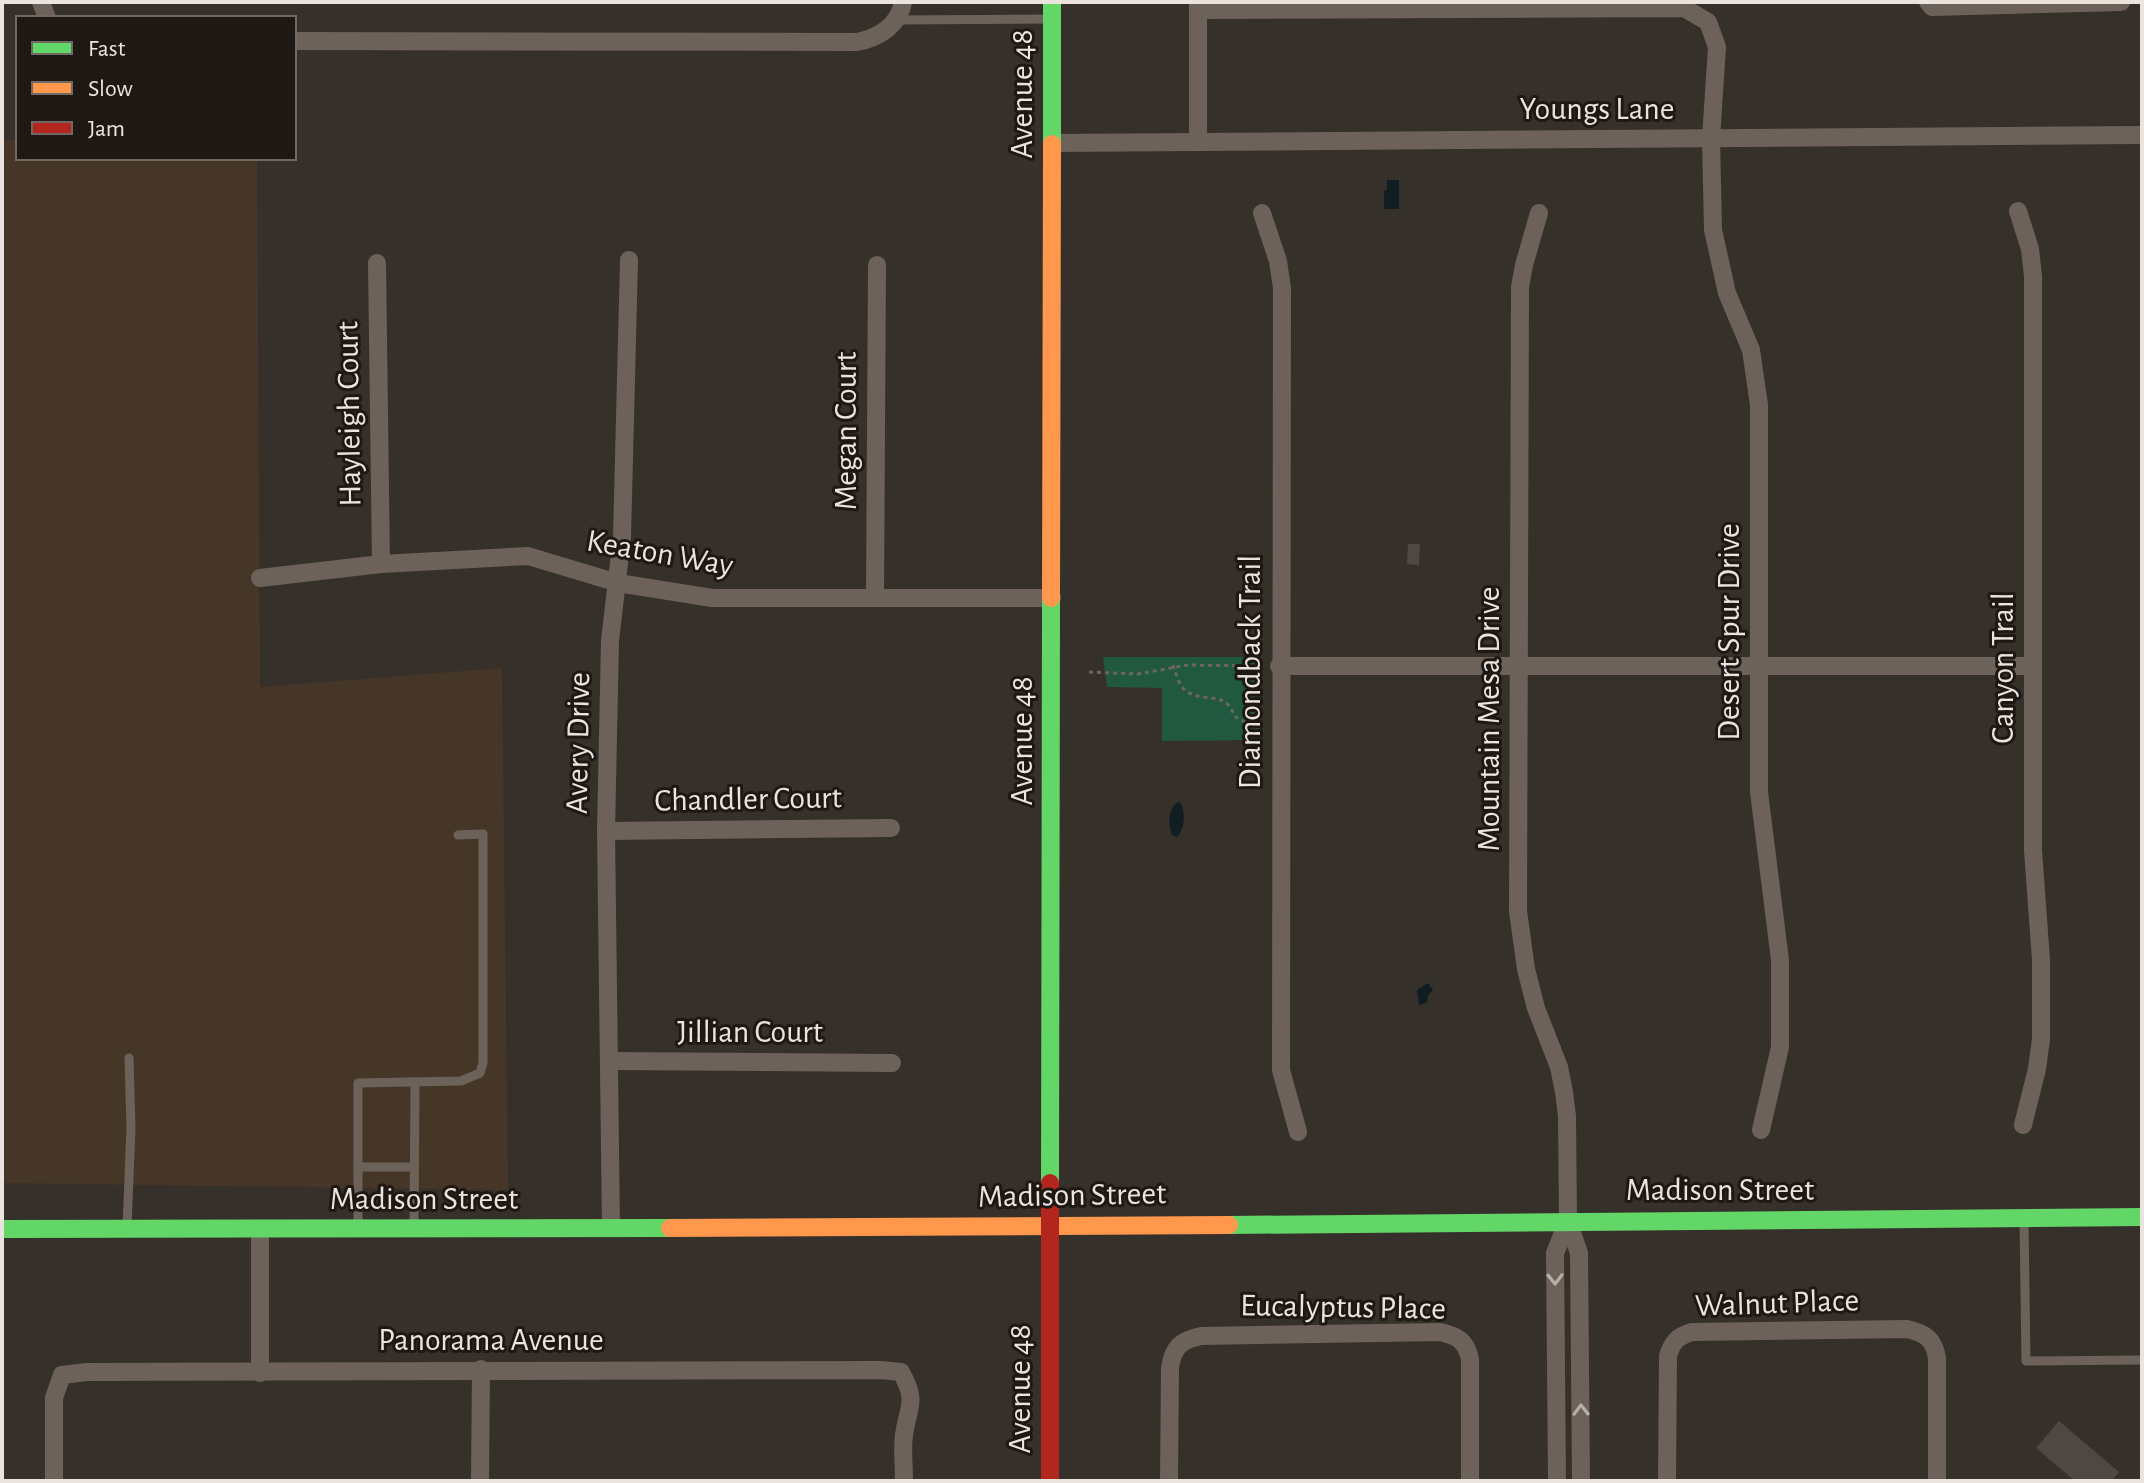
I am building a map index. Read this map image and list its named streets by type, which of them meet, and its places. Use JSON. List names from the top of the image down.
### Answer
{
  "streets": {
    "main road": ["Avenue 48", "Madison Street"],
    "street": [
      "Youngs Lane",
      "Hayleigh Court",
      "Megan Court",
      "Keaton Way",
      "Desert Spur Drive",
      "Canyon Trail",
      "Diamondback Trail",
      "Mountain Mesa Drive",
      "Avery Drive",
      "Chandler Court",
      "Jillian Court",
      "Walnut Place",
      "Eucalyptus Place",
      "Panorama Avenue"
    ]
  },
  "crossings": [
    ["Avenue 48", "Youngs Lane"],
    ["Avenue 48", "Keaton Way"],
    ["Avenue 48", "Madison Street"],
    ["Youngs Lane", "Desert Spur Drive"],
    ["Hayleigh Court", "Keaton Way"],
    ["Megan Court", "Keaton Way"],
    ["Keaton Way", "Avery Drive"],
    ["Mountain Mesa Drive", "Madison Street"],
    ["Avery Drive", "Chandler Court"],
    ["Avery Drive", "Jillian Court"],
    ["Avery Drive", "Madison Street"]
  ],
  "legend": ["Fast", "Slow", "Jam"]
}
